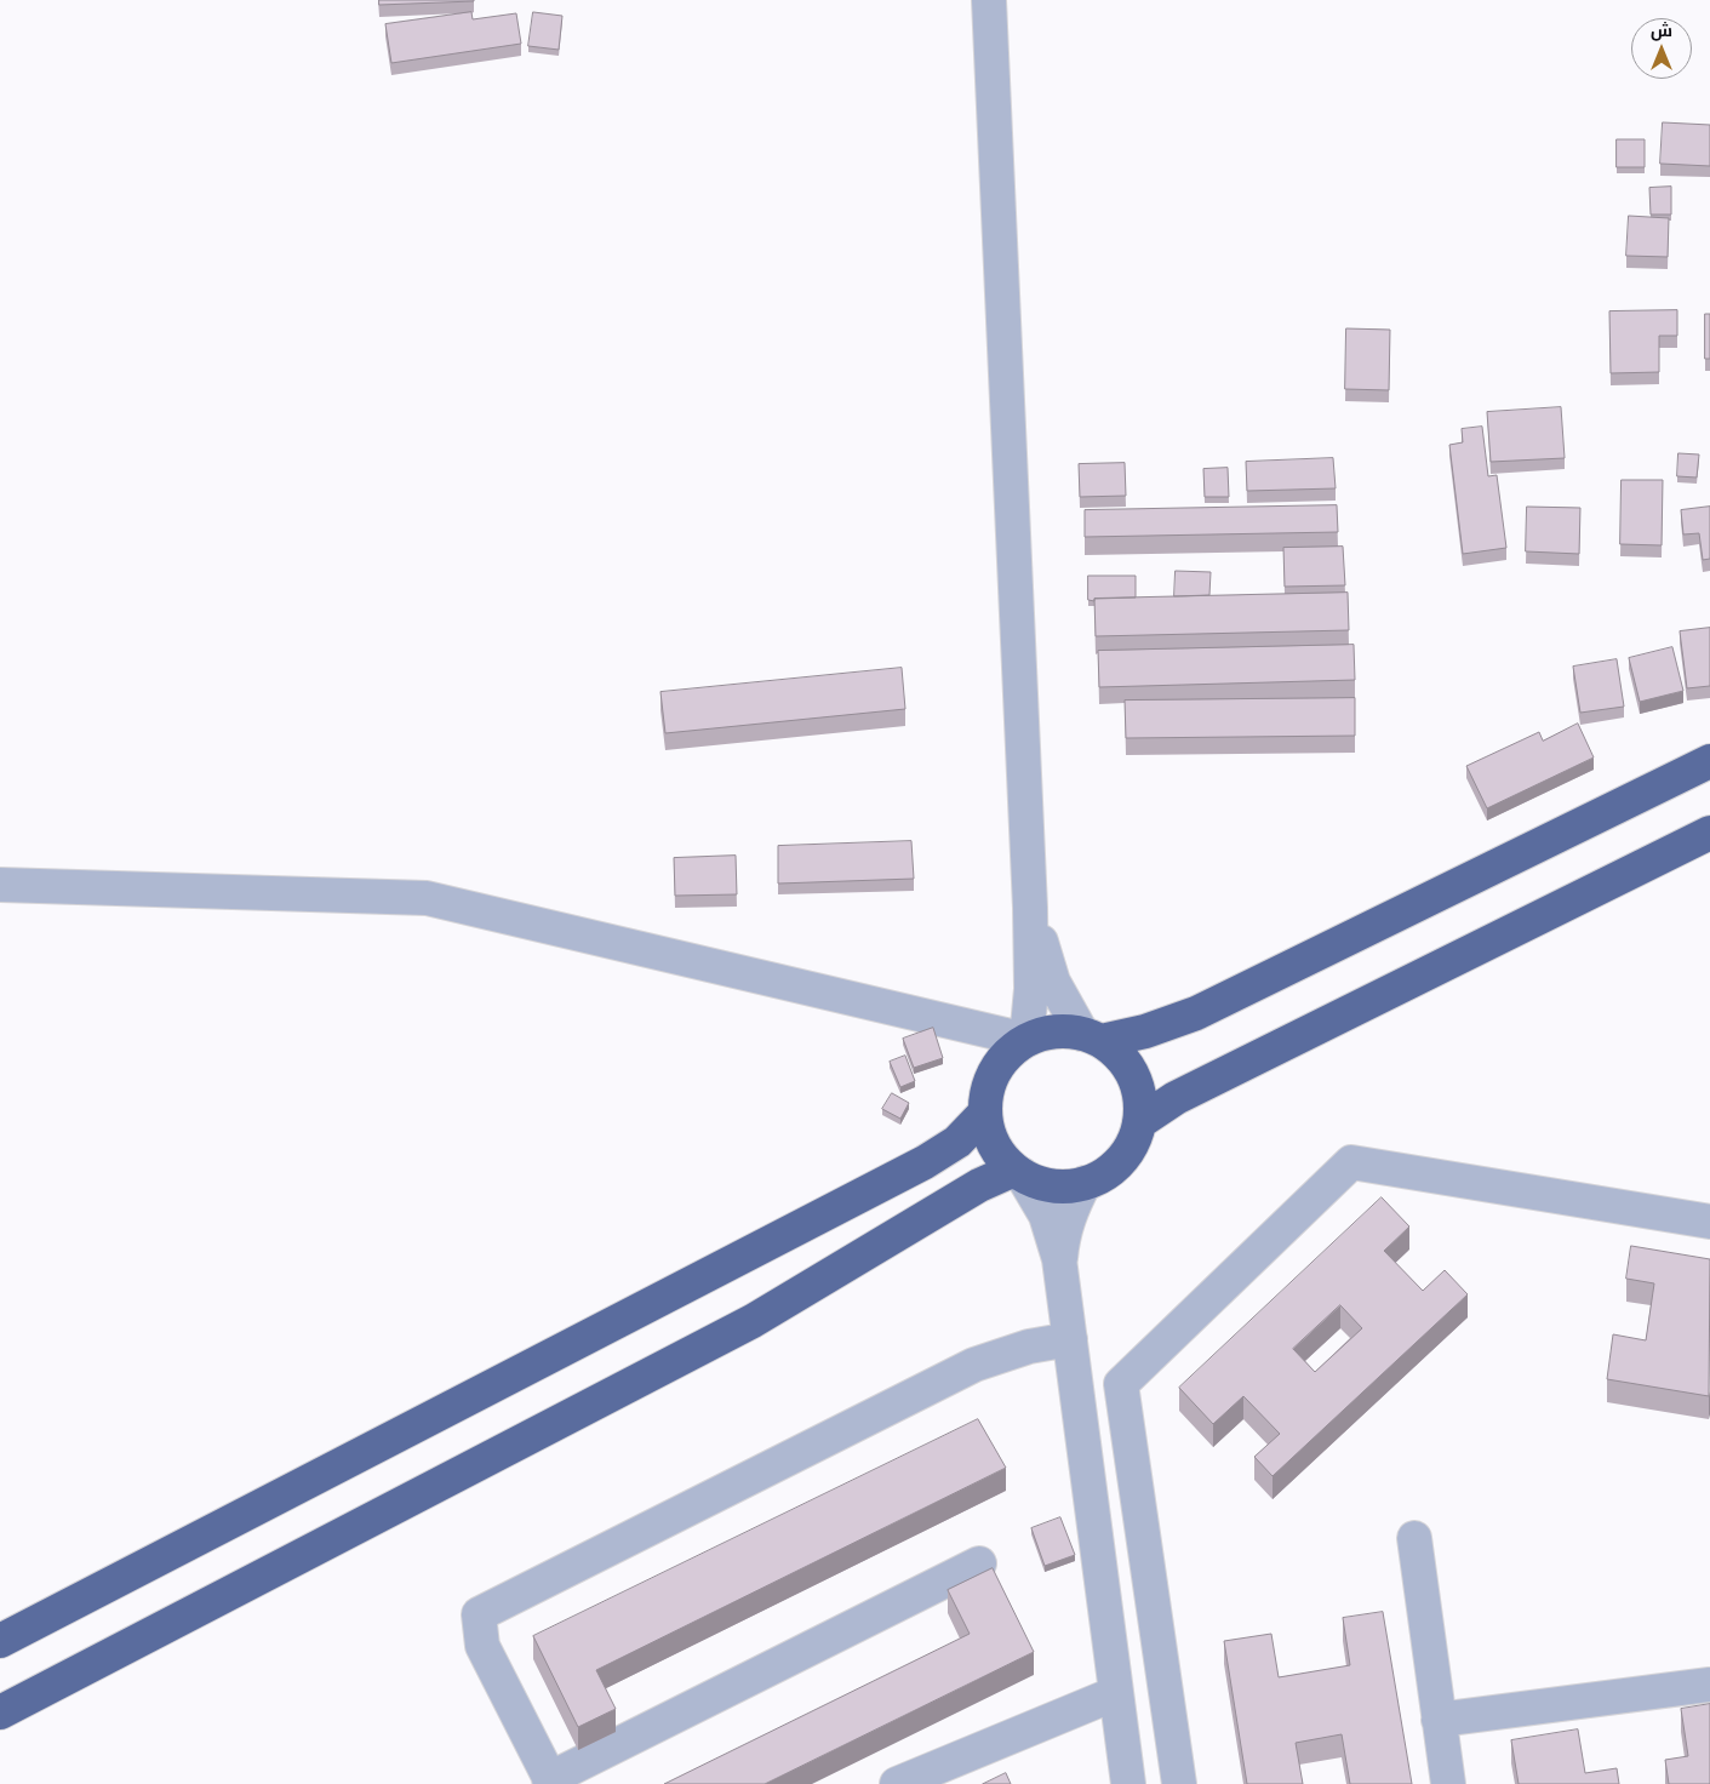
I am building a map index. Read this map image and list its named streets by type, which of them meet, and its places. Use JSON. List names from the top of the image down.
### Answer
{
  "north": "top"
}
